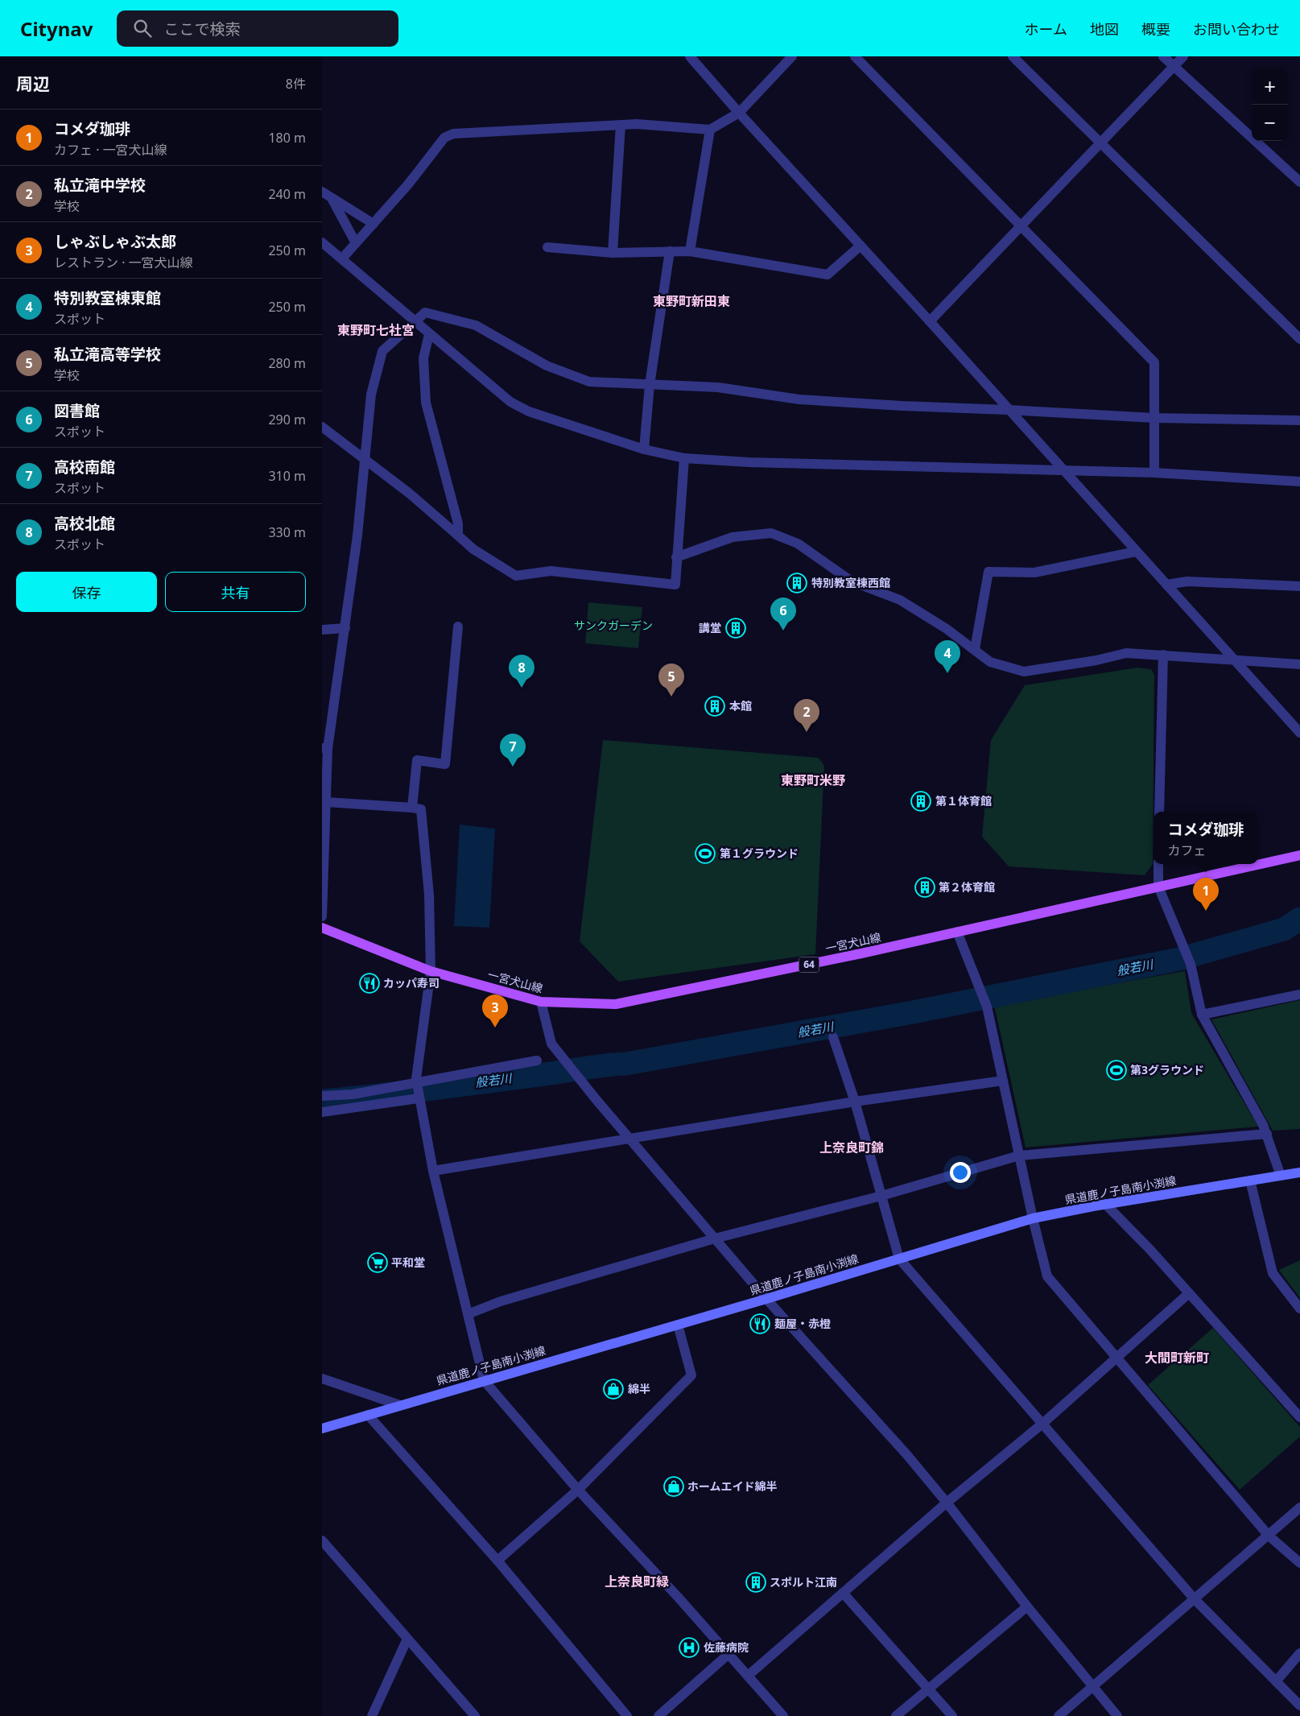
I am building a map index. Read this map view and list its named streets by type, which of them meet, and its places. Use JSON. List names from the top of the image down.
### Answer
{
  "streets": {
    "main road": ["一宮犬山線", "64", "県道鹿ノ子島南小渕線"]
  },
  "districts": [
    "東野町新田東",
    "東野町七社宮",
    "東野町米野",
    "上奈良町錦",
    "大間町新町",
    "上奈良町緑"
  ],
  "water": ["般若川"],
  "parks": ["サンクガーデン"],
  "places": {
    "building": [
      "特別教室棟西館",
      "講堂",
      "本館",
      "第１体育館",
      "第２体育館",
      "スポルト江南"
    ],
    "sports": ["第１グラウンド", "第3グラウンド"],
    "restaurant": ["カッパ寿司", "麺屋・赤橙"],
    "supermarket": ["平和堂"],
    "shop": ["綿半", "ホームエイド綿半"],
    "hospital": ["佐藤病院"]
  },
  "page": {
    "header": "Citynav",
    "search": "ここで検索",
    "nav": [
      "ホーム",
      "地図",
      "概要",
      "お問い合わせ"
    ],
    "heading": ["周辺", "8件"],
    "map_buttons": ["+", "−"],
    "list": [
      {
        "mark": "1",
        "name": "コメダ珈琲",
        "note": "カフェ · 一宮犬山線",
        "value": "180 m"
      },
      {
        "mark": "2",
        "name": "私立滝中学校",
        "note": "学校",
        "value": "240 m"
      },
      {
        "mark": "3",
        "name": "しゃぶしゃぶ太郎",
        "note": "レストラン · 一宮犬山線",
        "value": "250 m"
      },
      {
        "mark": "4",
        "name": "特別教室棟東館",
        "note": "スポット",
        "value": "250 m"
      },
      {
        "mark": "5",
        "name": "私立滝高等学校",
        "note": "学校",
        "value": "280 m"
      },
      {
        "mark": "6",
        "name": "図書館",
        "note": "スポット",
        "value": "290 m"
      },
      {
        "mark": "7",
        "name": "高校南館",
        "note": "スポット",
        "value": "310 m"
      },
      {
        "mark": "8",
        "name": "高校北館",
        "note": "スポット",
        "value": "330 m"
      }
    ],
    "buttons": ["保存", "共有"],
    "pins": [
      "6",
      "4",
      "8",
      "5",
      "2",
      "7",
      "1",
      "3"
    ],
    "popup": ["コメダ珈琲", "カフェ"]
  }
}
